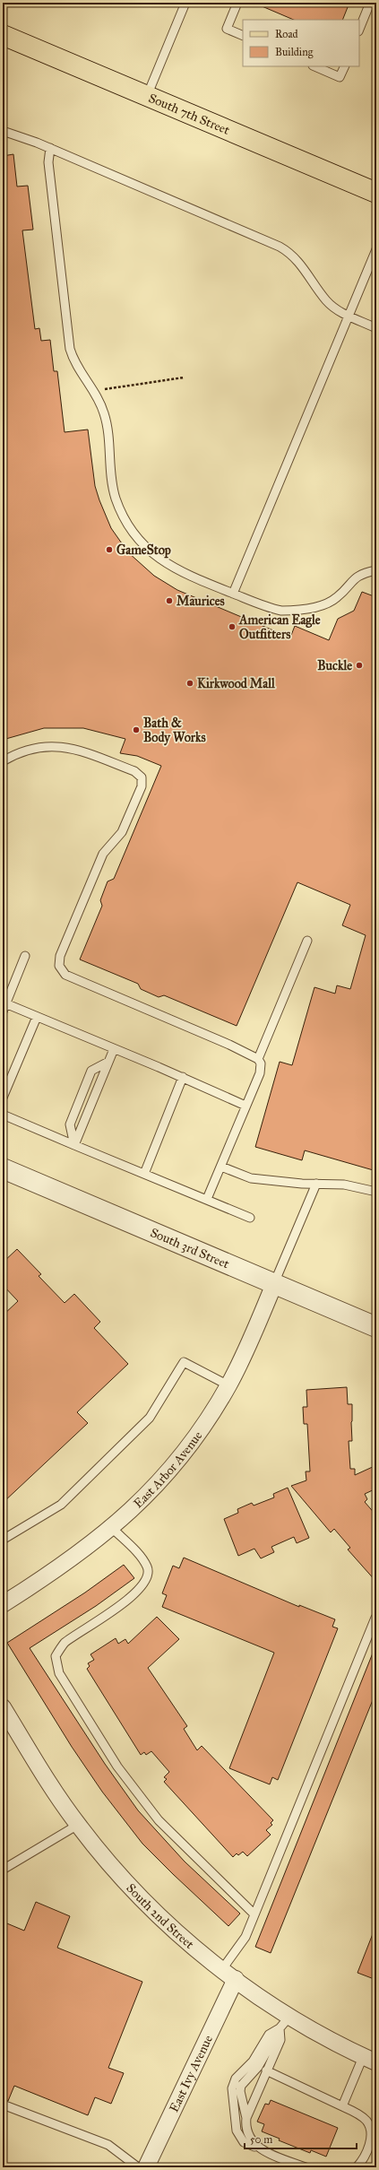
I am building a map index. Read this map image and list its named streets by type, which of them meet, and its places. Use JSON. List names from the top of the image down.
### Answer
{
  "streets": {
    "main road": ["South 7th Street"],
    "street": [
      "South 3rd Street",
      "East Arbor Avenue",
      "South 2nd Street",
      "East Ivy Avenue"
    ]
  },
  "crossings": [
    ["South 3rd Street", "East Arbor Avenue"],
    ["South 2nd Street", "East Ivy Avenue"]
  ],
  "places": [
    "GameStop",
    "Maurices",
    "American Eagle Outfitters",
    "Buckle",
    "Kirkwood Mall",
    "Bath & Body Works"
  ],
  "legend": ["Road", "Building"],
  "scale_bar": "50 m"
}
